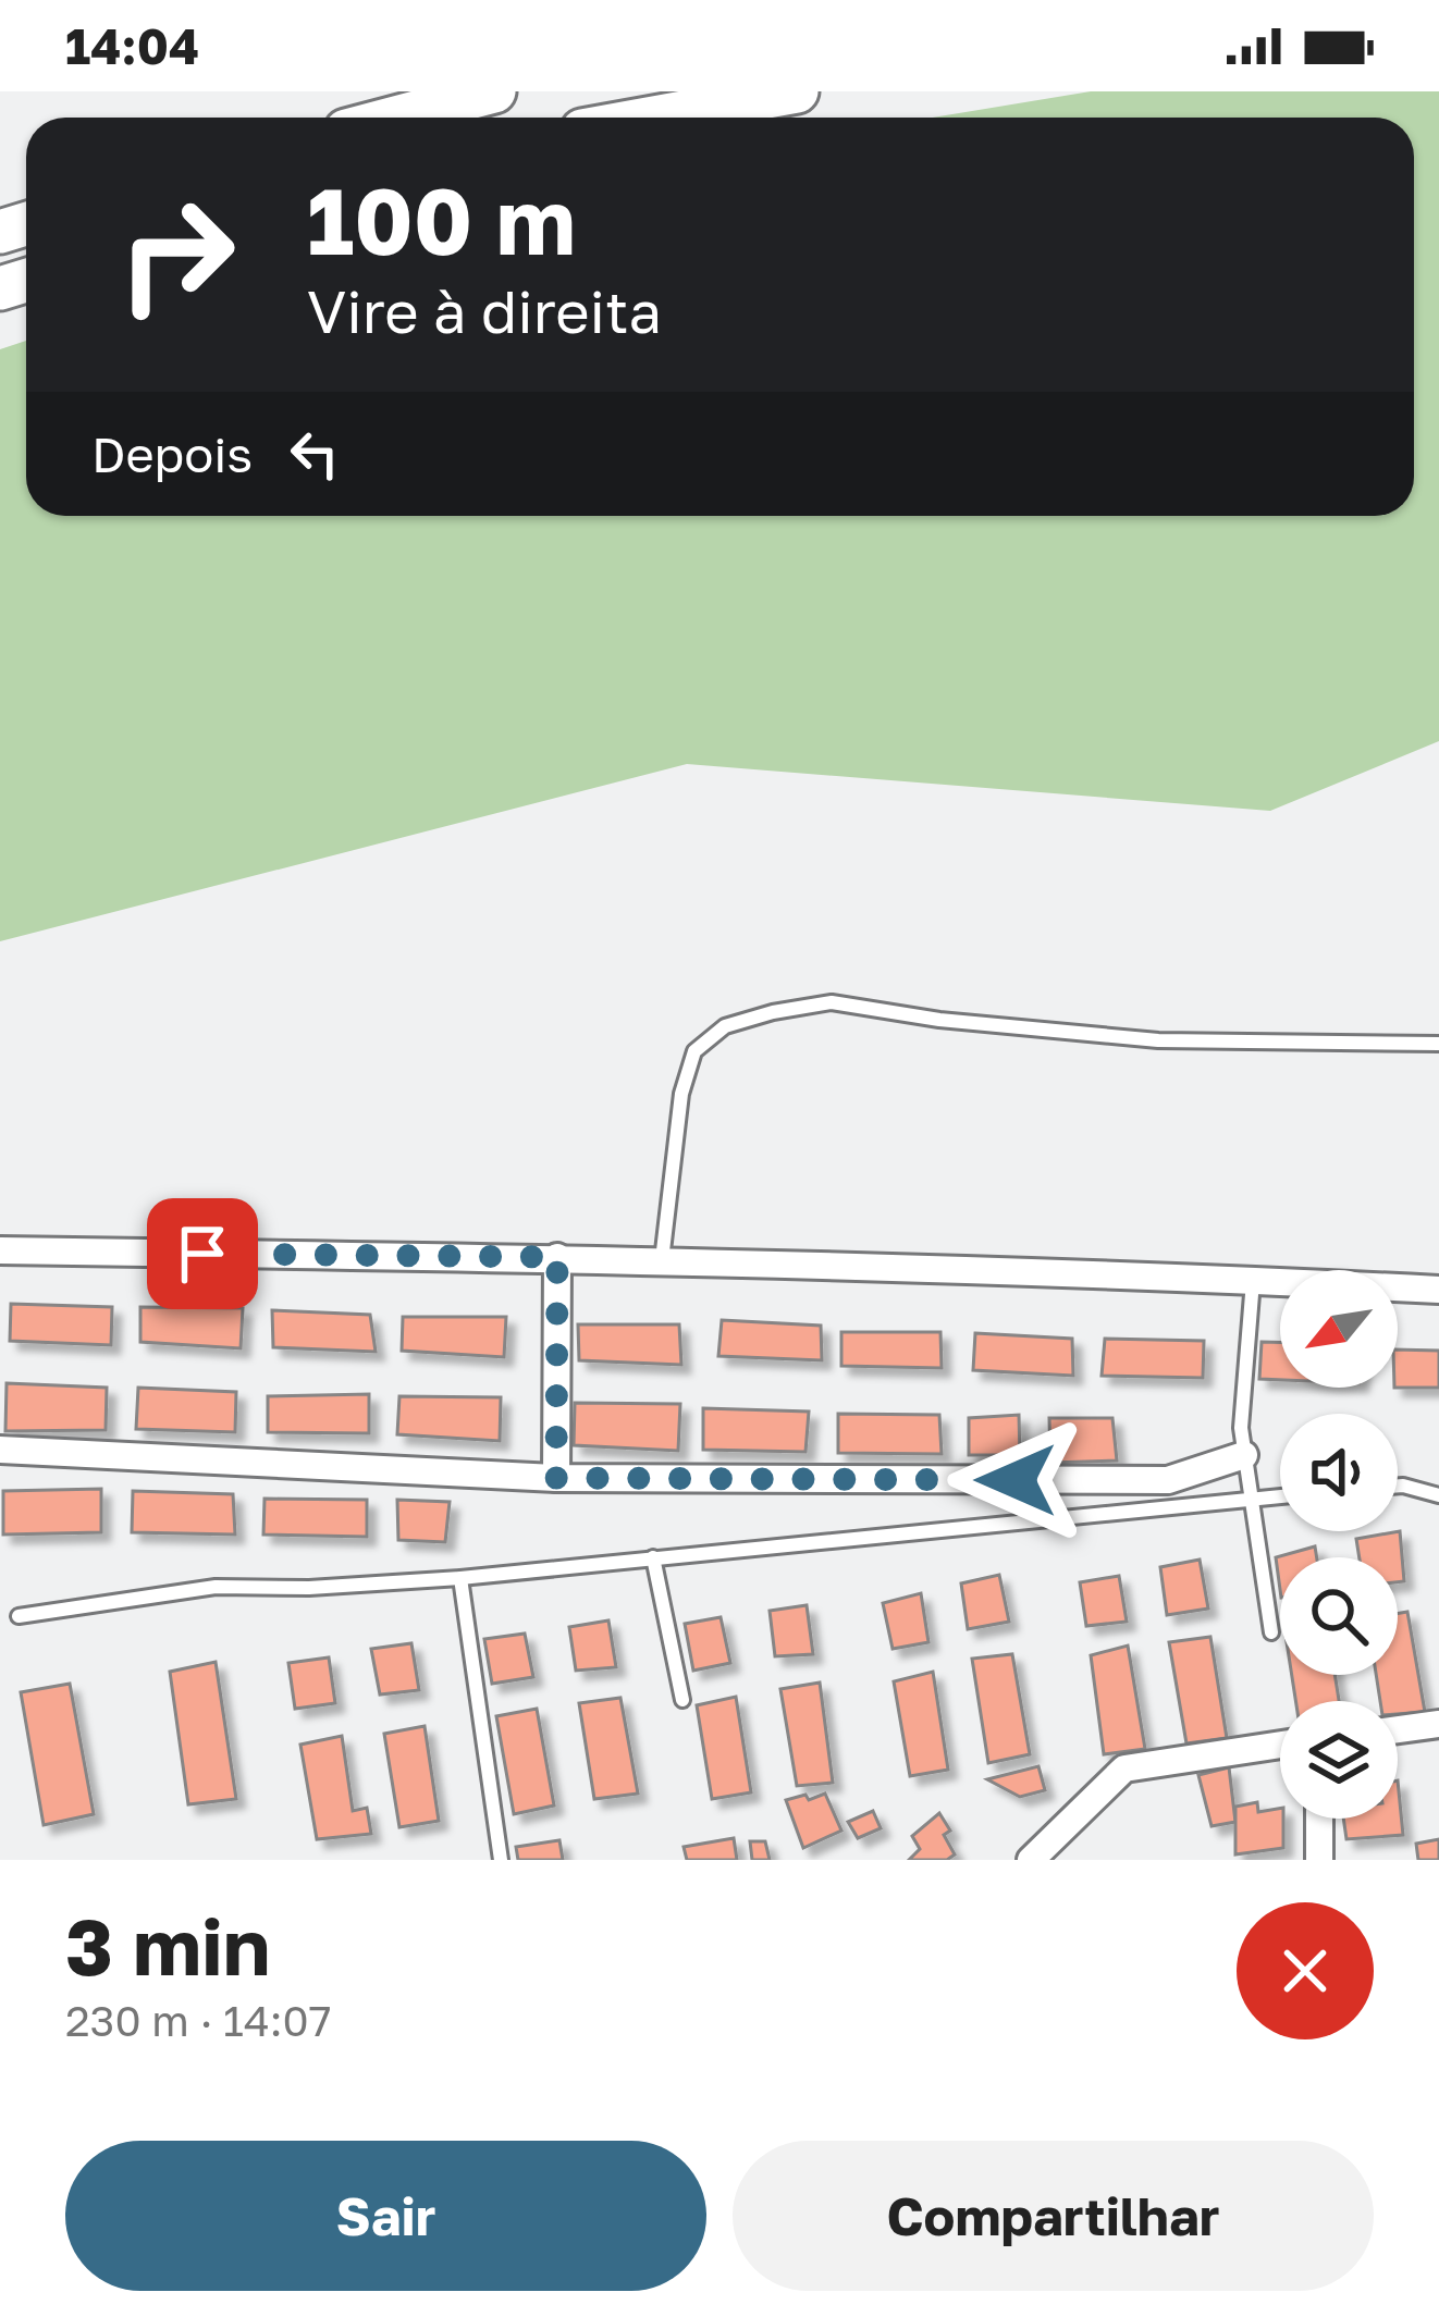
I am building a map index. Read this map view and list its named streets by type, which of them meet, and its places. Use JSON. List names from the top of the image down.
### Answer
{
  "north": "bottom left",
  "page": {
    "status": "14:04",
    "turn": ["100 m", "Vire à direita"],
    "then": "Depois",
    "heading": ["3 min", "230 m · 14:07"],
    "buttons": ["Sair", "Compartilhar"]
  }
}
